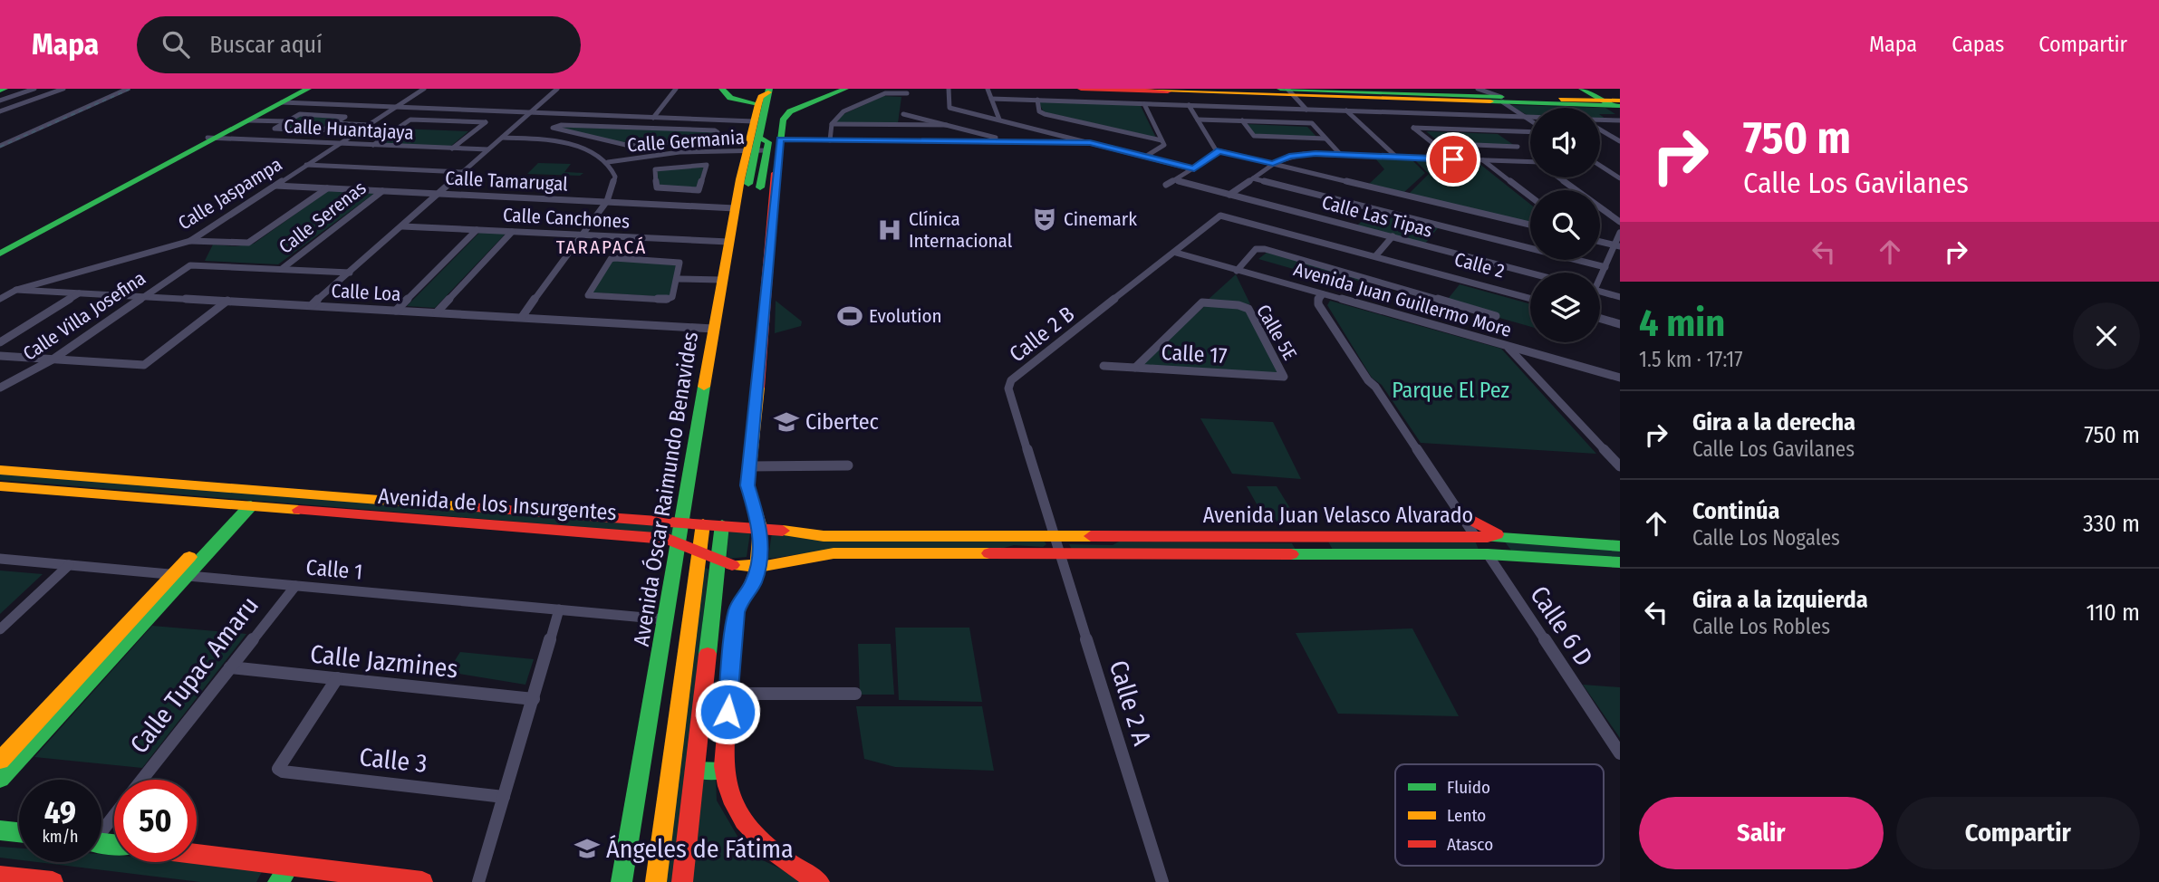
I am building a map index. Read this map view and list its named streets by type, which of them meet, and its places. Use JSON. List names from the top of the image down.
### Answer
{
  "streets": {
    "main road": ["Avenida Óscar Raimundo Benavides", "Avenida de los Insurgentes", "Avenida Juan Velasco Alvarado"],
    "street": [
      "Calle Huantajaya",
      "Calle Germania",
      "Calle Tamarugal",
      "Calle Jaspampa",
      "Calle Las Tipas",
      "Calle Serenas",
      "Calle Canchones",
      "Calle 2",
      "Calle Loa",
      "Avenida Juan Guillermo More",
      "Calle Villa Josefina",
      "Calle 5E",
      "Calle 2 B",
      "Calle 17",
      "Calle 1",
      "Calle 6 D",
      "Calle Jazmines",
      "Calle Tupac Amaru",
      "Calle 2 A",
      "Calle 3"
    ]
  },
  "crossings": [
    ["Calle Huantajaya", "Calle Jaspampa"],
    ["Calle Germania", "Avenida Óscar Raimundo Benavides"],
    ["Calle Tamarugal", "Calle Jaspampa"],
    ["Calle Tamarugal", "Calle Serenas"],
    ["Calle Tamarugal", "Avenida Óscar Raimundo Benavides"],
    ["Calle Jaspampa", "Calle Loa"],
    ["Calle Serenas", "Calle Villa Josefina"],
    ["Calle Canchones", "Avenida Óscar Raimundo Benavides"],
    ["Calle 2", "Calle 2 B"],
    ["Calle Loa", "Calle Villa Josefina"],
    ["Calle Loa", "Avenida Óscar Raimundo Benavides"],
    ["Avenida Juan Guillermo More", "Calle 2 B"],
    ["Calle 5E", "Calle 17"],
    ["Calle 2 B", "Avenida de los Insurgentes"],
    ["Calle 2 B", "Avenida Juan Velasco Alvarado"],
    ["Calle 2 B", "Calle 2 A"],
    ["Avenida Óscar Raimundo Benavides", "Avenida de los Insurgentes"],
    ["Avenida Óscar Raimundo Benavides", "Calle 1"],
    ["Avenida de los Insurgentes", "Avenida Juan Velasco Alvarado"],
    ["Avenida de los Insurgentes", "Calle 2 A"],
    ["Avenida Juan Velasco Alvarado", "Calle 6 D"],
    ["Avenida Juan Velasco Alvarado", "Calle 2 A"],
    ["Calle 1", "Calle Tupac Amaru"],
    ["Calle Jazmines", "Calle Tupac Amaru"],
    ["Calle Jazmines", "Calle 3"]
  ],
  "districts": ["TARAPACÁ"],
  "parks": ["Parque El Pez"],
  "places": {
    "theatre": ["Cinemark"],
    "hospital": ["Clínica Internacional"],
    "sports": ["Evolution"],
    "school or university": ["Cibertec", "Ángeles de Fátima"]
  },
  "legend": ["Fluido", "Lento", "Atasco"],
  "page": {
    "header": "Mapa",
    "search": "Buscar aquí",
    "nav": ["Mapa", "Capas", "Compartir"],
    "turn": ["750 m", "Calle Los Gavilanes"],
    "heading": ["4 min", "1.5 km · 17:17"],
    "list": [
      {
        "name": "Gira a la derecha",
        "note": "Calle Los Gavilanes",
        "value": "750 m"
      },
      {
        "name": "Continúa",
        "note": "Calle Los Nogales",
        "value": "330 m"
      },
      {
        "name": "Gira a la izquierda",
        "note": "Calle Los Robles",
        "value": "110 m"
      }
    ],
    "speed": "49 km/h",
    "limit": "50",
    "buttons": ["Salir", "Compartir"]
  }
}
